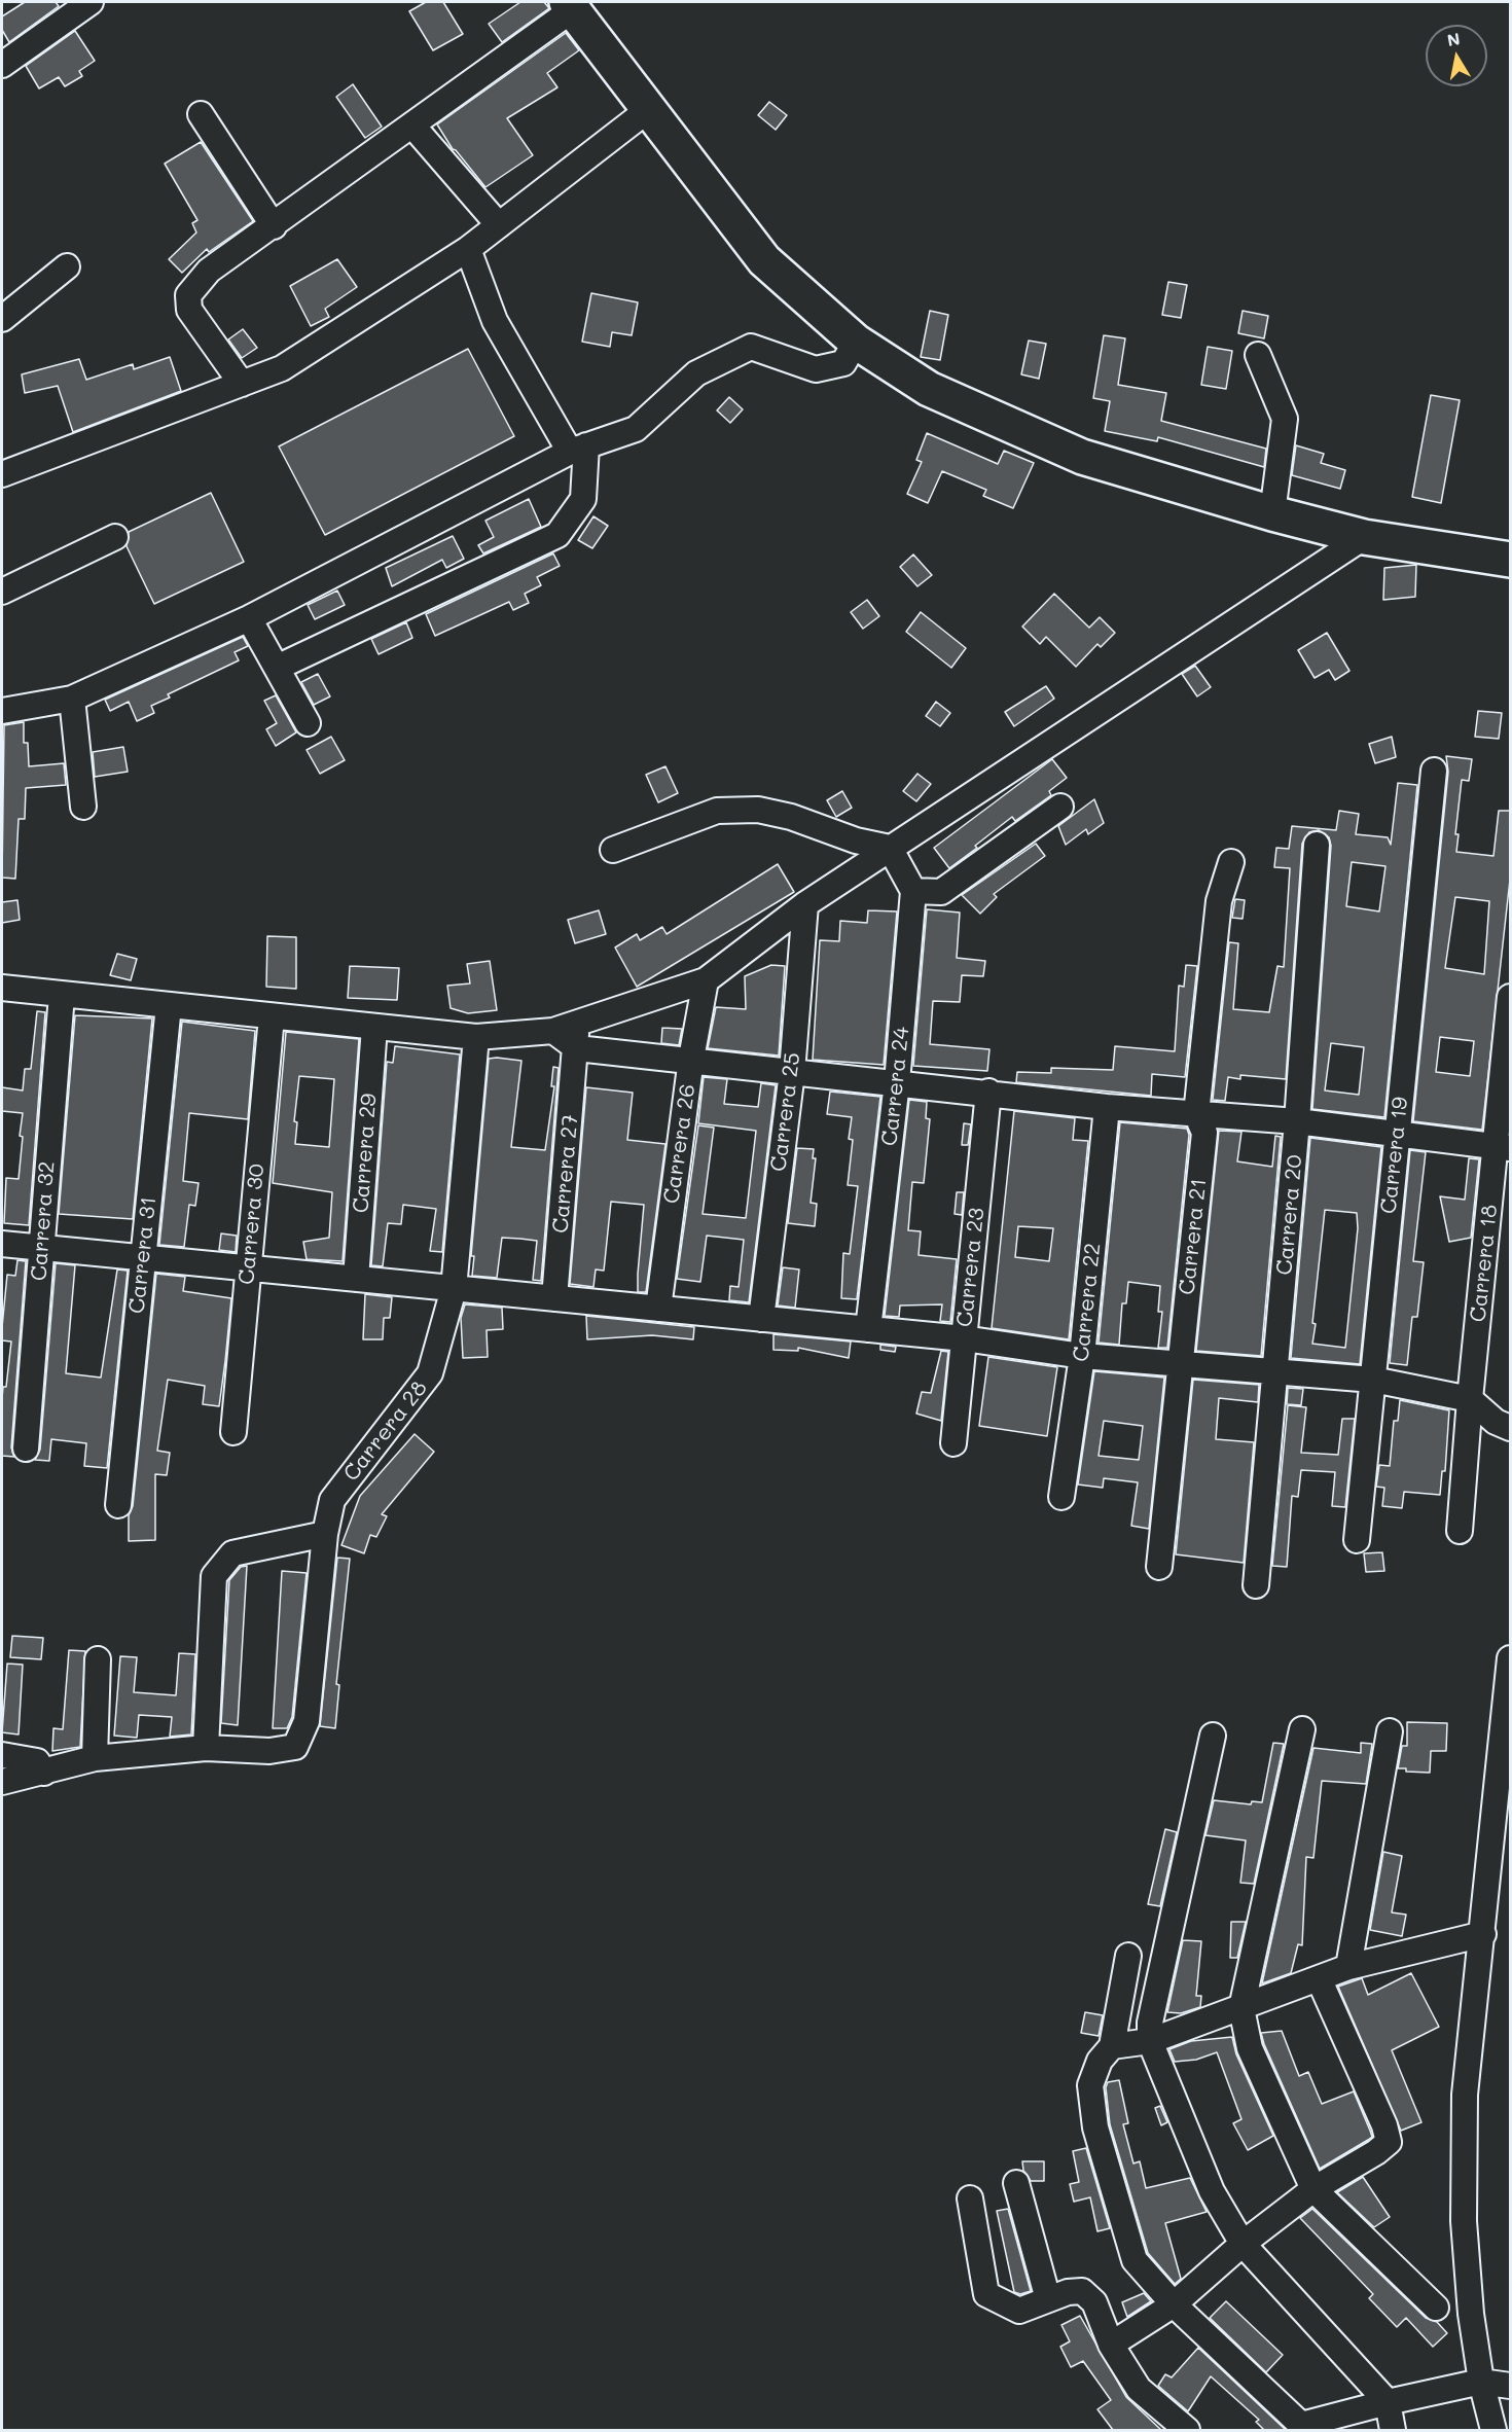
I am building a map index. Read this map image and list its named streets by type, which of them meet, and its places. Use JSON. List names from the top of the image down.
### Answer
{
  "streets": {
    "street": [
      "Carrera 24",
      "Carrera 25",
      "Carrera 26",
      "Carrera 29",
      "Carrera 19",
      "Carrera 27",
      "Carrera 20",
      "Carrera 32",
      "Carrera 30",
      "Carrera 21",
      "Carrera 31",
      "Carrera 18",
      "Carrera 23",
      "Carrera 22",
      "Carrera 28"
    ]
  },
  "north": "top"
}
